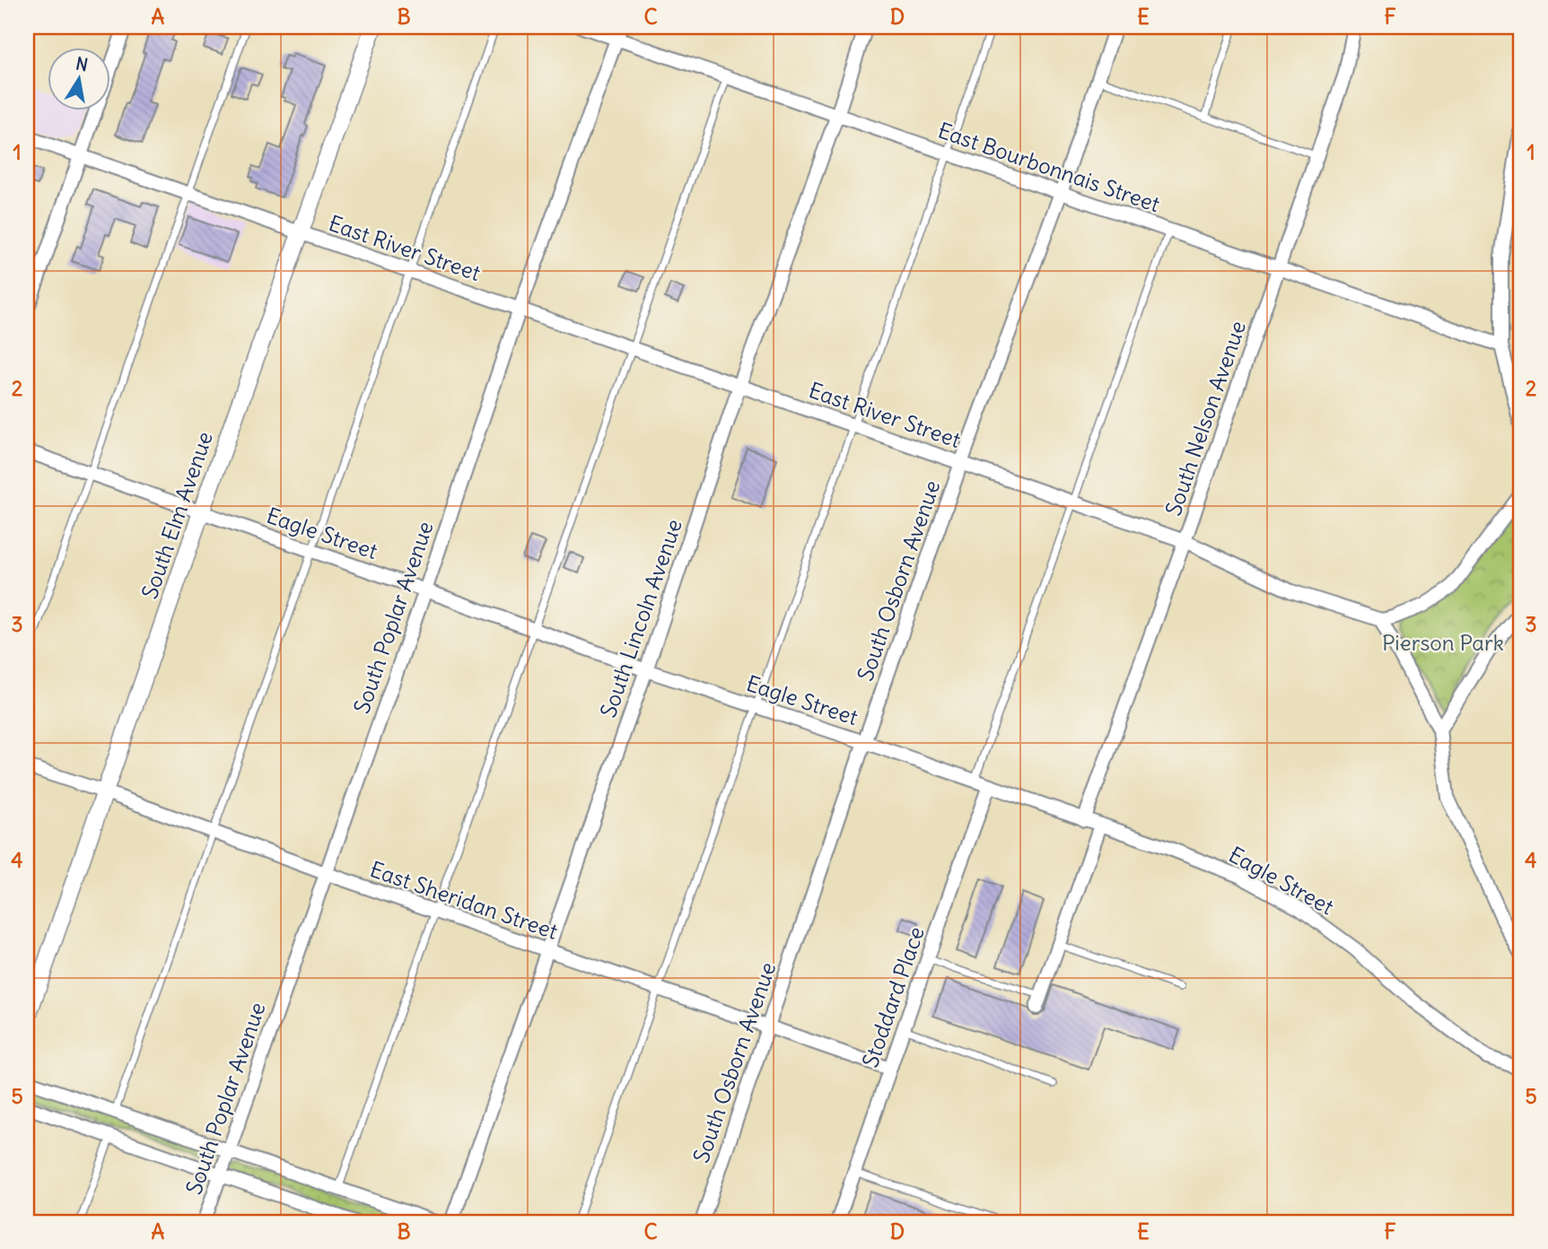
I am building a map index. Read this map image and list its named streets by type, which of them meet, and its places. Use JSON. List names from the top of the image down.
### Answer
{
  "streets": {
    "street": [
      "East Bourbonnais Street",
      "East River Street",
      "South Nelson Avenue",
      "South Elm Avenue",
      "Eagle Street",
      "South Osborn Avenue",
      "South Poplar Avenue",
      "South Lincoln Avenue",
      "East Sheridan Street",
      "Stoddard Place"
    ]
  },
  "crossings": [
    ["East Bourbonnais Street", "South Nelson Avenue"],
    ["East Bourbonnais Street", "South Osborn Avenue"],
    ["East Bourbonnais Street", "South Poplar Avenue"],
    ["East Bourbonnais Street", "South Lincoln Avenue"],
    ["East River Street", "South Nelson Avenue"],
    ["East River Street", "South Elm Avenue"],
    ["East River Street", "South Osborn Avenue"],
    ["East River Street", "South Poplar Avenue"],
    ["East River Street", "South Lincoln Avenue"],
    ["South Nelson Avenue", "Eagle Street"],
    ["South Elm Avenue", "Eagle Street"],
    ["South Elm Avenue", "East Sheridan Street"],
    ["Eagle Street", "South Osborn Avenue"],
    ["Eagle Street", "South Poplar Avenue"],
    ["Eagle Street", "South Lincoln Avenue"],
    ["Eagle Street", "Stoddard Place"],
    ["South Osborn Avenue", "East Sheridan Street"],
    ["South Poplar Avenue", "East Sheridan Street"],
    ["South Lincoln Avenue", "East Sheridan Street"],
    ["East Sheridan Street", "Stoddard Place"]
  ],
  "parks": ["Pierson Park"],
  "north": "top",
  "grid": {
    "columns": [
      "A",
      "B",
      "C",
      "D",
      "E",
      "F"
    ],
    "rows": [
      "1",
      "2",
      "3",
      "4",
      "5"
    ]
  }
}
